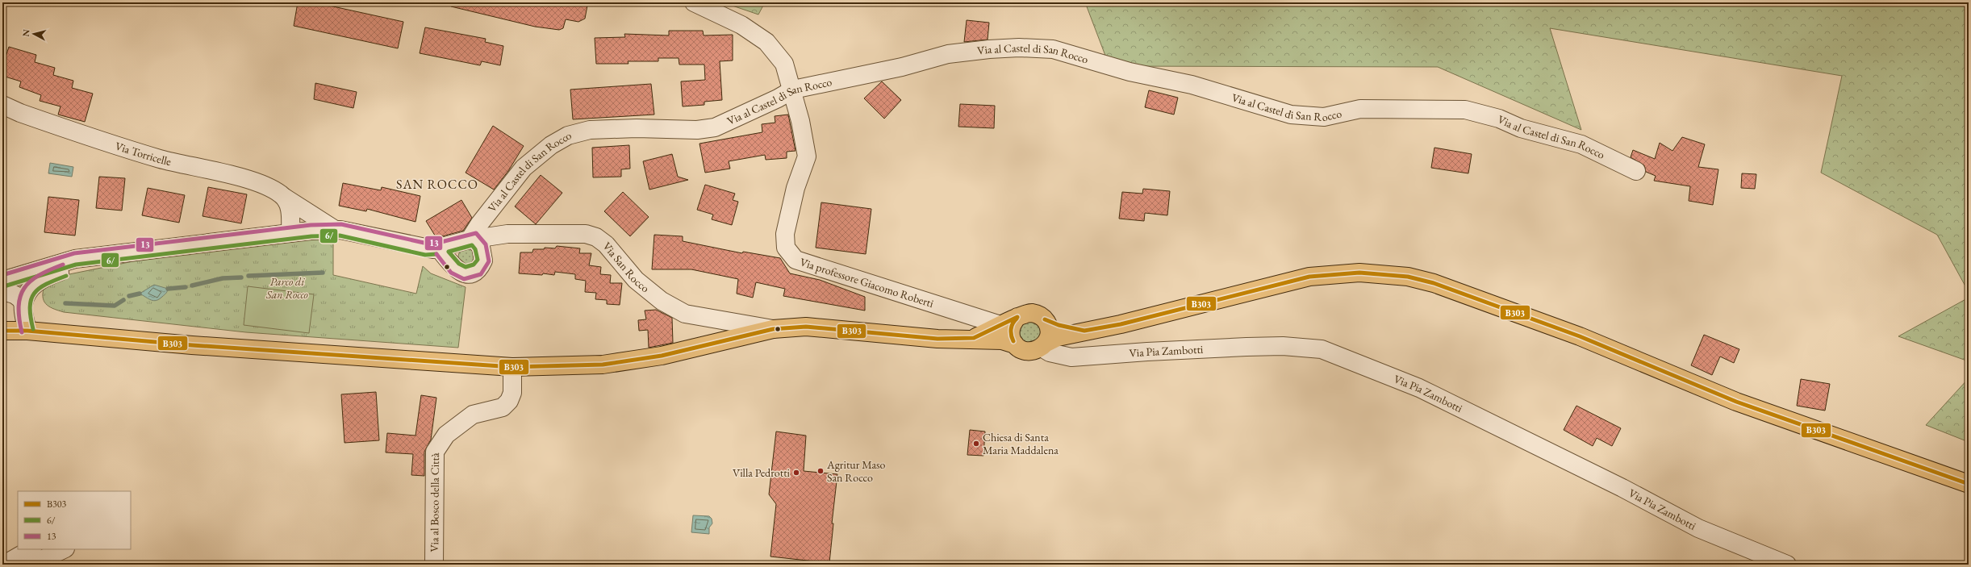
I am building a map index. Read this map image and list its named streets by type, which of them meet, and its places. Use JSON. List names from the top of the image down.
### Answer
{
  "streets": {
    "street": [
      "Via al Castel di San Rocco",
      "Via Torricelle",
      "Via San Rocco",
      "Via professore Giacomo Roberti",
      "Via Pia Zambotti",
      "Via al Bosco della Città"
    ]
  },
  "crossings": [
    ["Via al Castel di San Rocco", "Via San Rocco"],
    ["Via al Castel di San Rocco", "Via professore Giacomo Roberti"],
    ["Via Torricelle", "Via San Rocco"],
    ["Via professore Giacomo Roberti", "Via Pia Zambotti"]
  ],
  "districts": ["SAN ROCCO"],
  "parks": ["Parco di San Rocco"],
  "places": ["Chiesa di Santa Maria Maddalena", "Agritur Maso San Rocco", "Villa Pedrotti"],
  "lines": ["transit line 13", "transit line 6/", "transit line B303"],
  "legend": ["B303", "6/", "13"],
  "north": "left"
}
